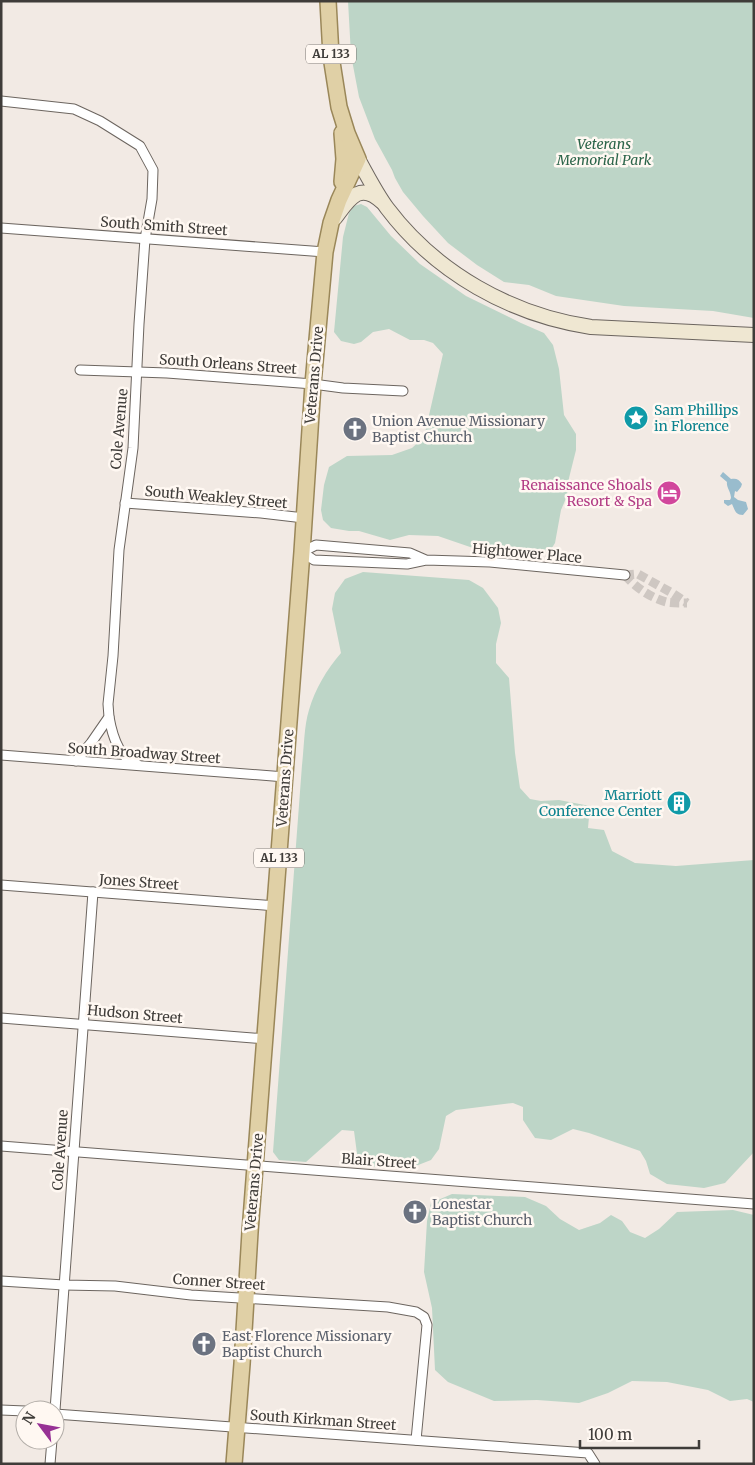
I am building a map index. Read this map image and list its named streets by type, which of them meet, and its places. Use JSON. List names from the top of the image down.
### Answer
{
  "streets": {
    "main road": ["AL 133", "Veterans Drive"],
    "street": [
      "South Smith Street",
      "South Orleans Street",
      "Cole Avenue",
      "South Weakley Street",
      "Hightower Place",
      "South Broadway Street",
      "Jones Street",
      "Hudson Street",
      "Blair Street",
      "Conner Street",
      "South Kirkman Street"
    ]
  },
  "crossings": [
    ["AL 133", "Veterans Drive"],
    ["South Smith Street", "Veterans Drive"],
    ["South Smith Street", "Cole Avenue"],
    ["South Orleans Street", "Veterans Drive"],
    ["South Orleans Street", "Cole Avenue"],
    ["Veterans Drive", "South Weakley Street"],
    ["Veterans Drive", "Hightower Place"],
    ["Veterans Drive", "South Broadway Street"],
    ["Veterans Drive", "Jones Street"],
    ["Veterans Drive", "Hudson Street"],
    ["Veterans Drive", "Blair Street"],
    ["Veterans Drive", "Conner Street"],
    ["Veterans Drive", "South Kirkman Street"],
    ["Cole Avenue", "South Weakley Street"],
    ["Cole Avenue", "South Broadway Street"],
    ["Cole Avenue", "Jones Street"],
    ["Cole Avenue", "Hudson Street"],
    ["Cole Avenue", "Blair Street"],
    ["Cole Avenue", "Conner Street"],
    ["Conner Street", "South Kirkman Street"]
  ],
  "parks": ["Veterans Memorial Park"],
  "places": {
    "place": ["Sam Phillips in Florence"],
    "church": ["Union Avenue Missionary Baptist Church", "Lonestar Baptist Church", "East Florence Missionary Baptist Church"],
    "hotel": ["Renaissance Shoals Resort & Spa"],
    "building": ["Marriott Conference Center"]
  },
  "scale_bar": "100 m",
  "north": "top left"
}
